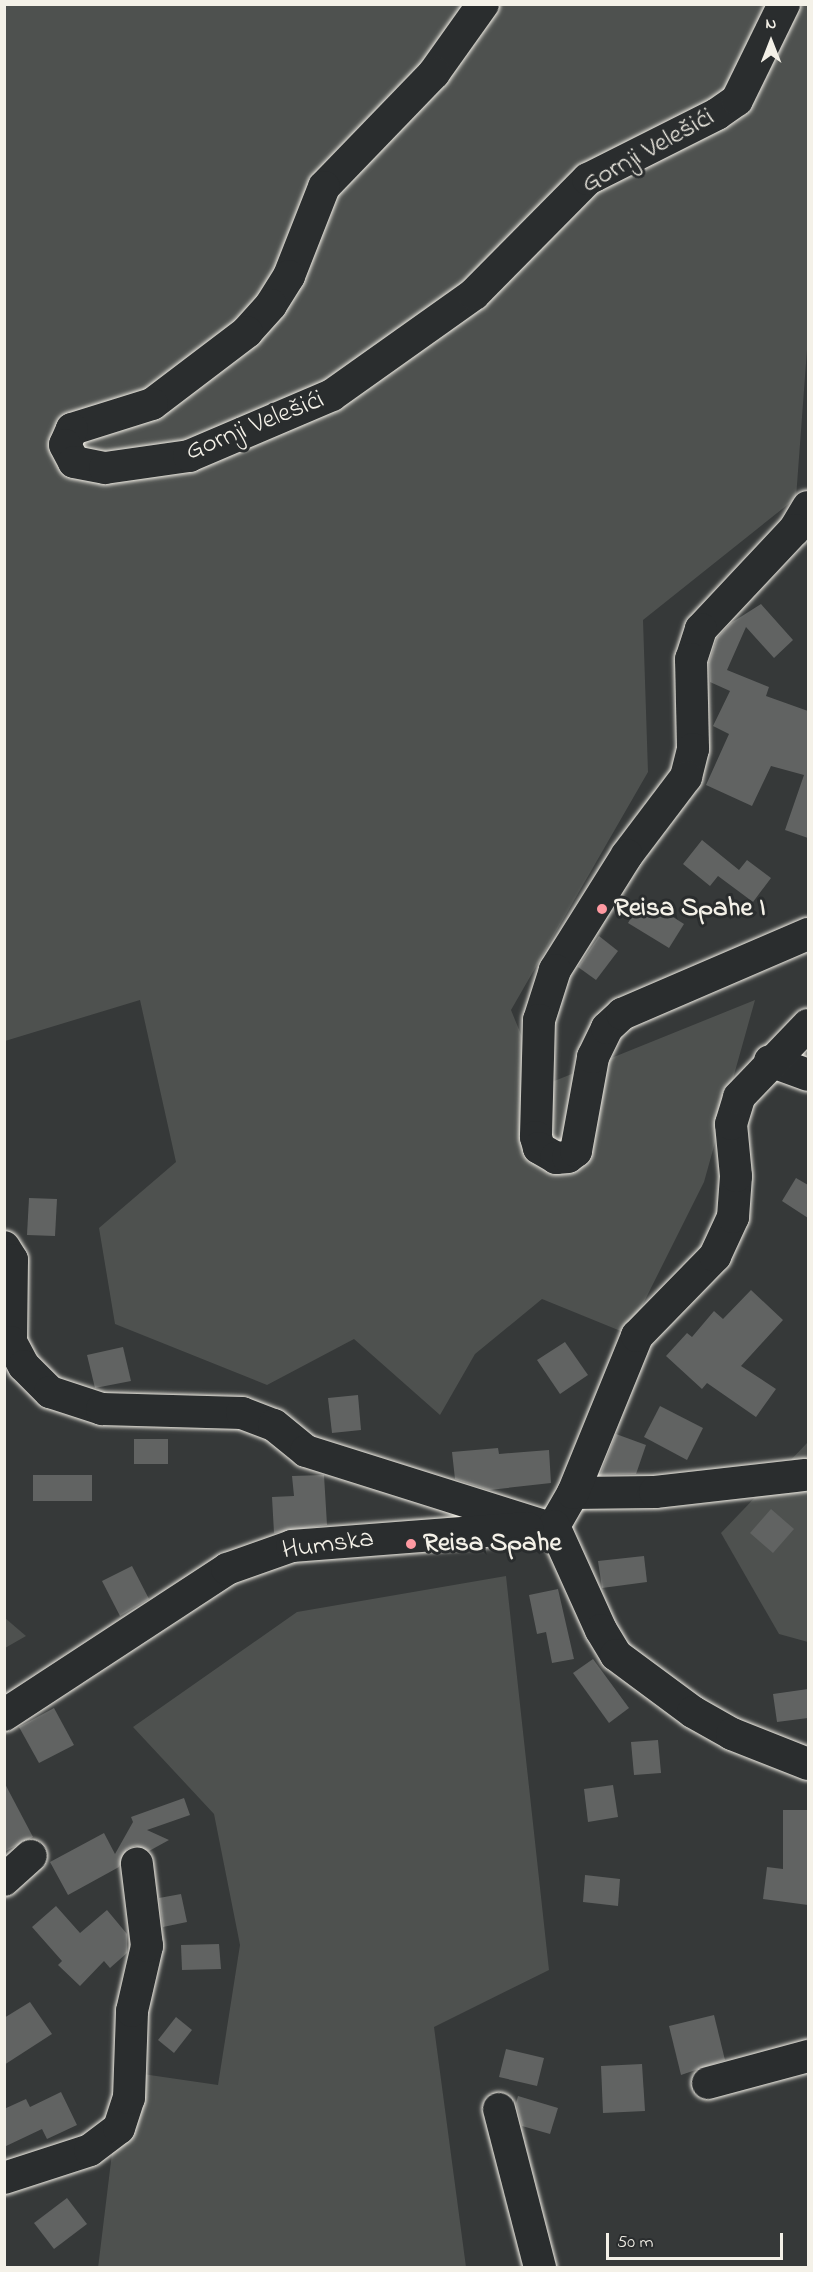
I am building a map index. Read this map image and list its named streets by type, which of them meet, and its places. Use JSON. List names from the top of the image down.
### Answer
{
  "streets": {
    "street": ["Gornji Velešići", "Humska"]
  },
  "places": ["Reisa Spahe I", "Reisa Spahe"],
  "scale_bar": "50 m",
  "north": "top"
}
